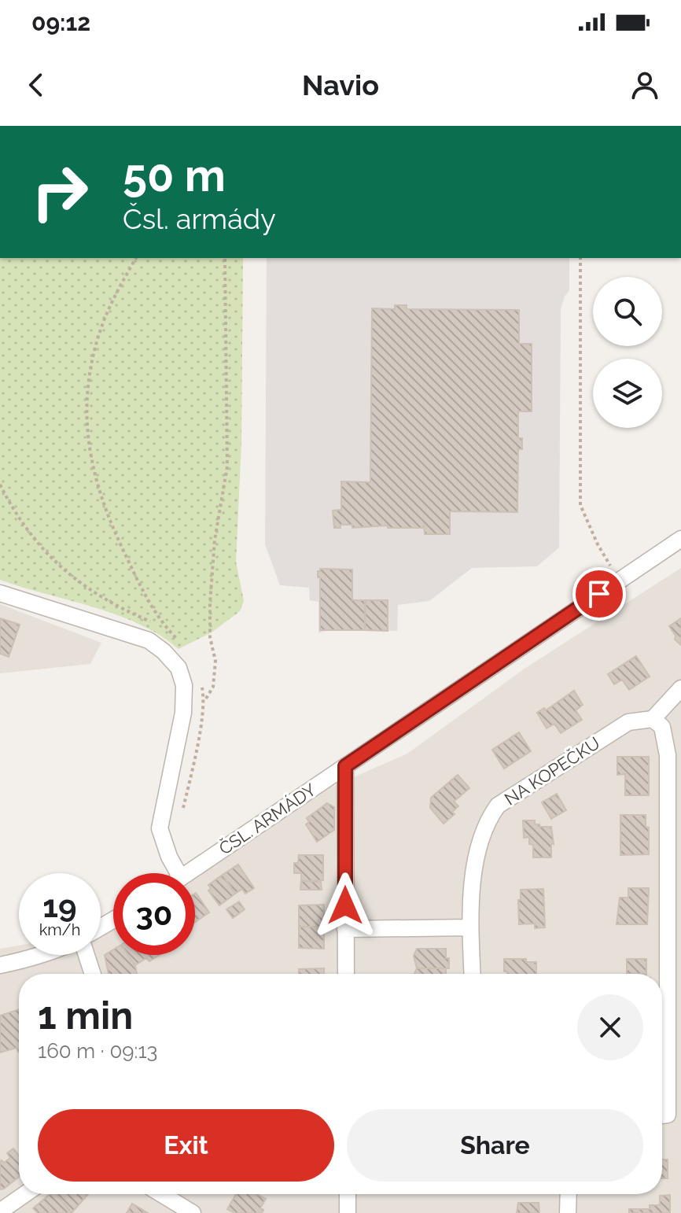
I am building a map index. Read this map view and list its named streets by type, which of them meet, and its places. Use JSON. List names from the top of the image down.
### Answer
{
  "streets": {
    "street": ["NA KOPEČKU", "ČSL. ARMÁDY"]
  },
  "page": {
    "status": "09:12",
    "header": "Navio",
    "turn": ["50 m", "Čsl. armády"],
    "speed": "19 km/h",
    "limit": "30",
    "heading": ["1 min", "160 m · 09:13"],
    "buttons": ["Exit", "Share"]
  }
}
